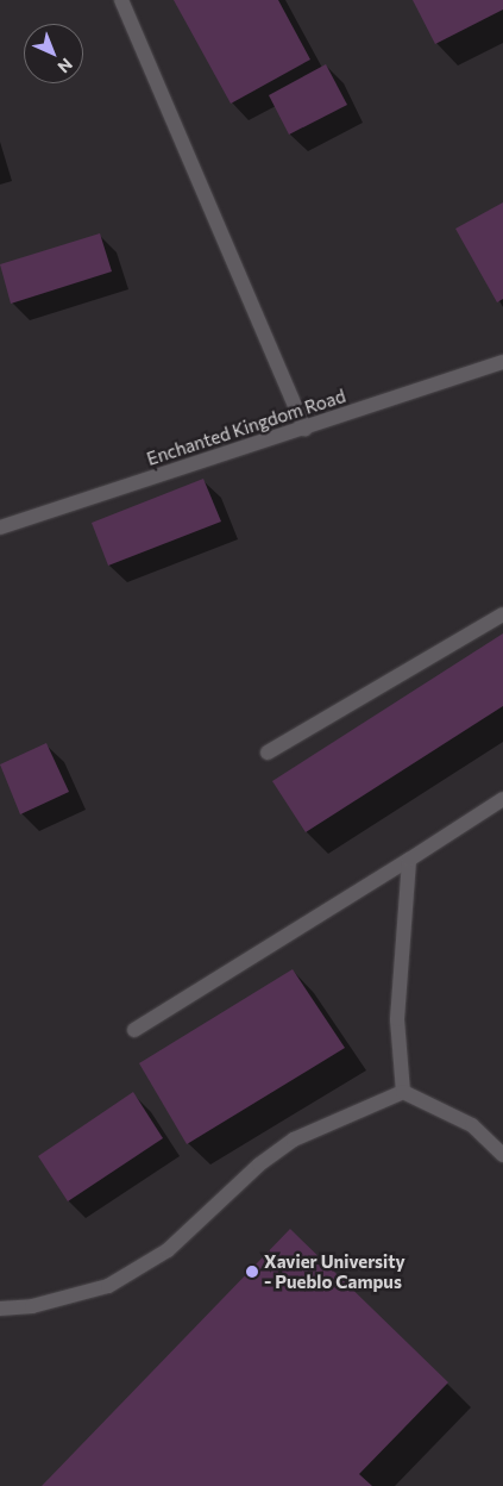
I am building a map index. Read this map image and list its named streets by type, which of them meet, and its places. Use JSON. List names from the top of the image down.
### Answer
{
  "streets": {
    "street": ["Enchanted Kingdom Road"]
  },
  "places": ["Xavier University - Pueblo Campus"],
  "north": "bottom right"
}
